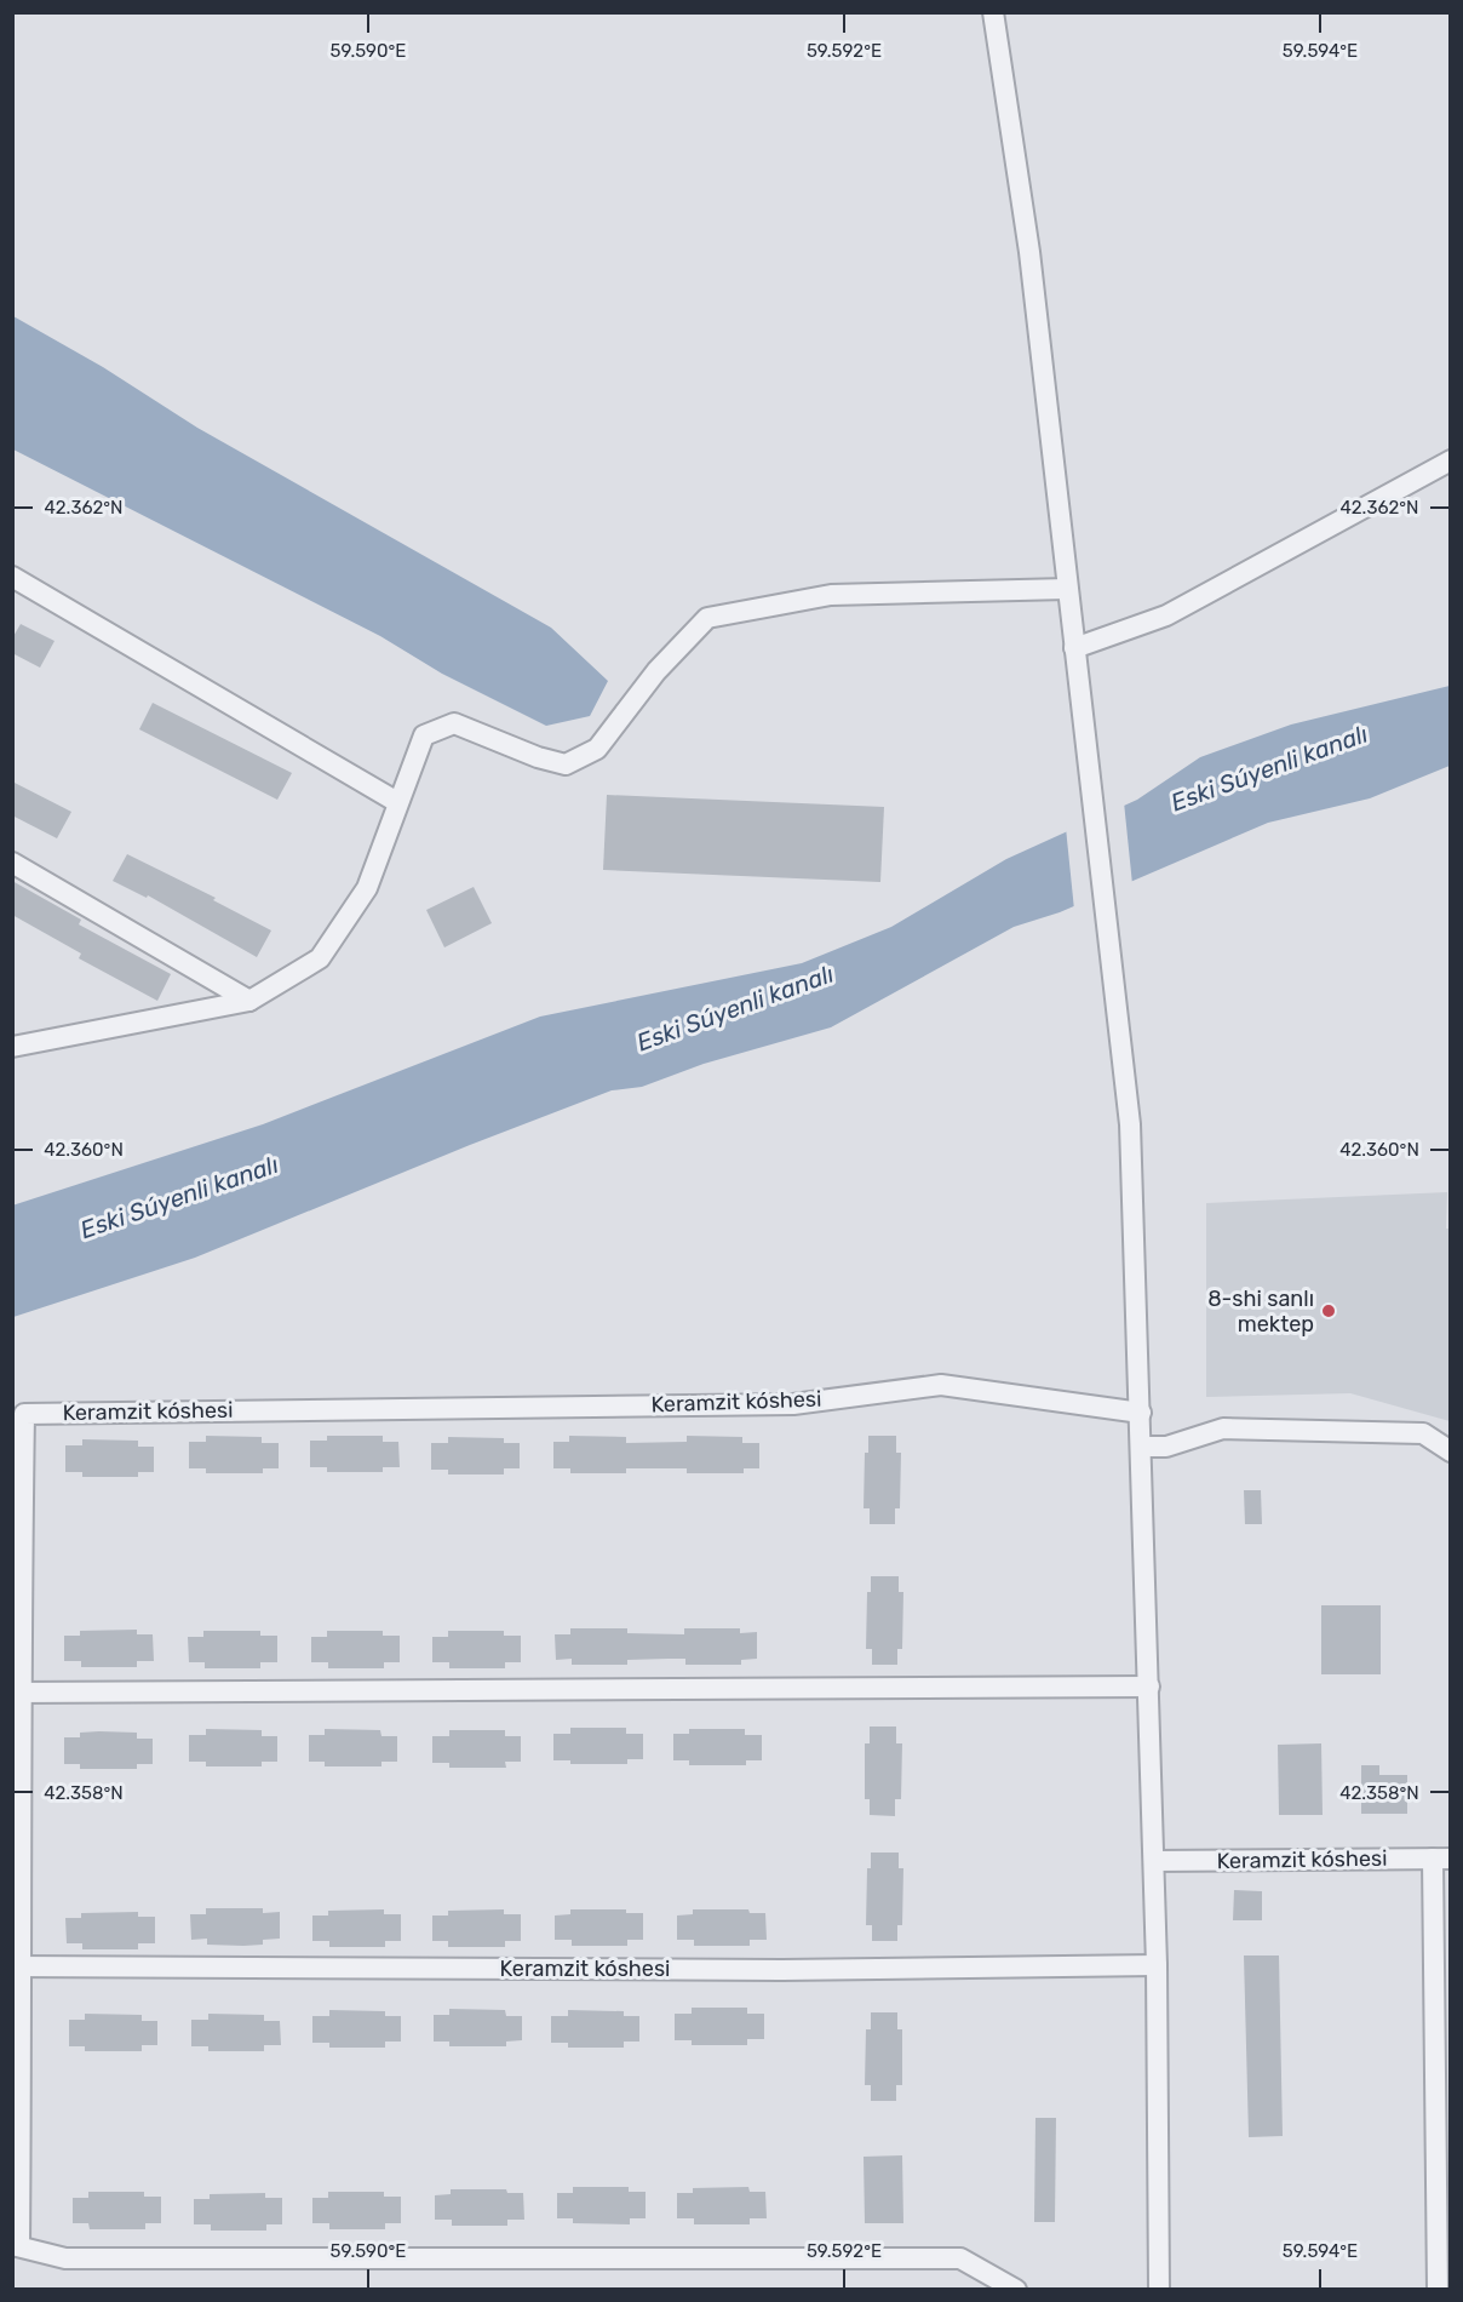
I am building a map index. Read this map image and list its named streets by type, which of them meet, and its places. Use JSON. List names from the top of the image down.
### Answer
{
  "streets": {
    "street": ["Keramzit kóshesi"]
  },
  "water": ["Eski Súyenli kanalı"],
  "places": ["8-shi sanlı mektep"],
  "coordinates": [
    "59.590°E",
    "59.592°E",
    "59.594°E",
    "42.362°N",
    "42.360°N",
    "42.358°N"
  ]
}
